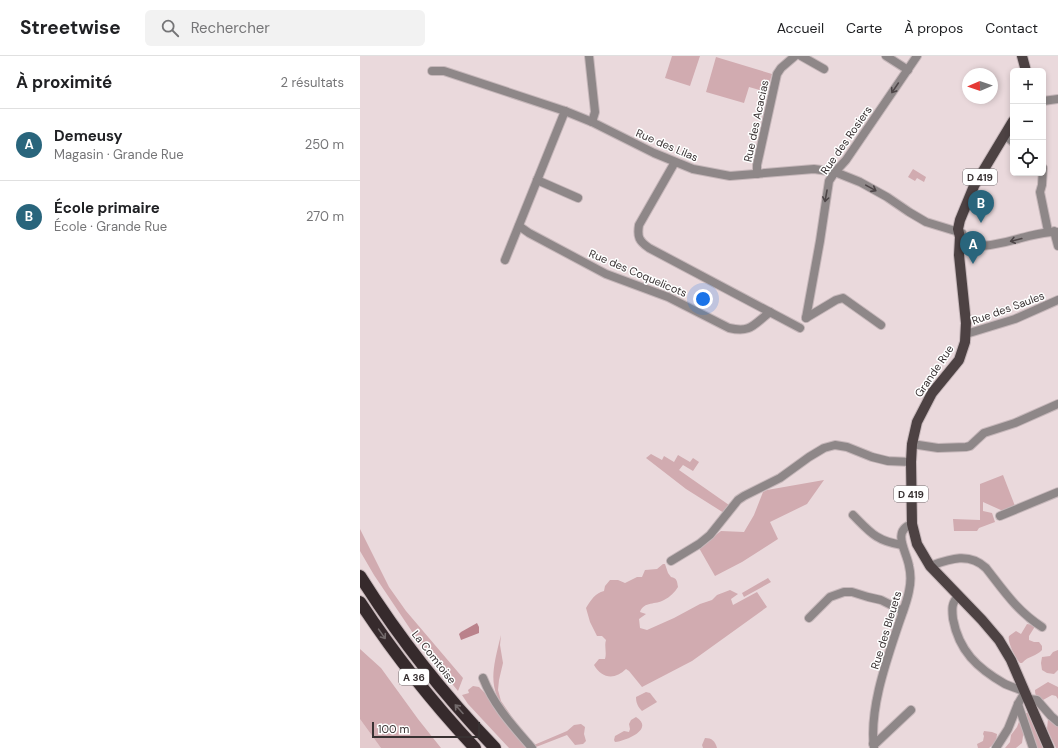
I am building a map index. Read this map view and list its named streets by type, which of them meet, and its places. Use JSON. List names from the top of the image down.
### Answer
{
  "streets": {
    "highway": ["La Comtoise", "A 36"],
    "main road": ["D 419", "Grande Rue"],
    "street": [
      "Rue des Acacias",
      "Rue des Rosiers",
      "Rue des Lilas",
      "Rue des Coquelicots",
      "Rue des Saules",
      "Rue des Bleuets"
    ]
  },
  "crossings": [
    ["Rue des Acacias", "Rue des Lilas"],
    ["Rue des Rosiers", "Rue des Lilas"],
    ["Rue des Lilas", "Grande Rue"],
    ["Rue des Saules", "Grande Rue"]
  ],
  "scale_bar": "100 m",
  "north": "left",
  "page": {
    "header": "Streetwise",
    "search": "Rechercher",
    "nav": [
      "Accueil",
      "Carte",
      "À propos",
      "Contact"
    ],
    "heading": ["À proximité", "2 résultats"],
    "map_buttons": ["+", "−"],
    "list": [
      {
        "mark": "A",
        "name": "Demeusy",
        "note": "Magasin · Grande Rue",
        "value": "250 m"
      },
      {
        "mark": "B",
        "name": "École primaire",
        "note": "École · Grande Rue",
        "value": "270 m"
      }
    ],
    "pins": ["B", "A"],
    "scale": "100 m"
  }
}
